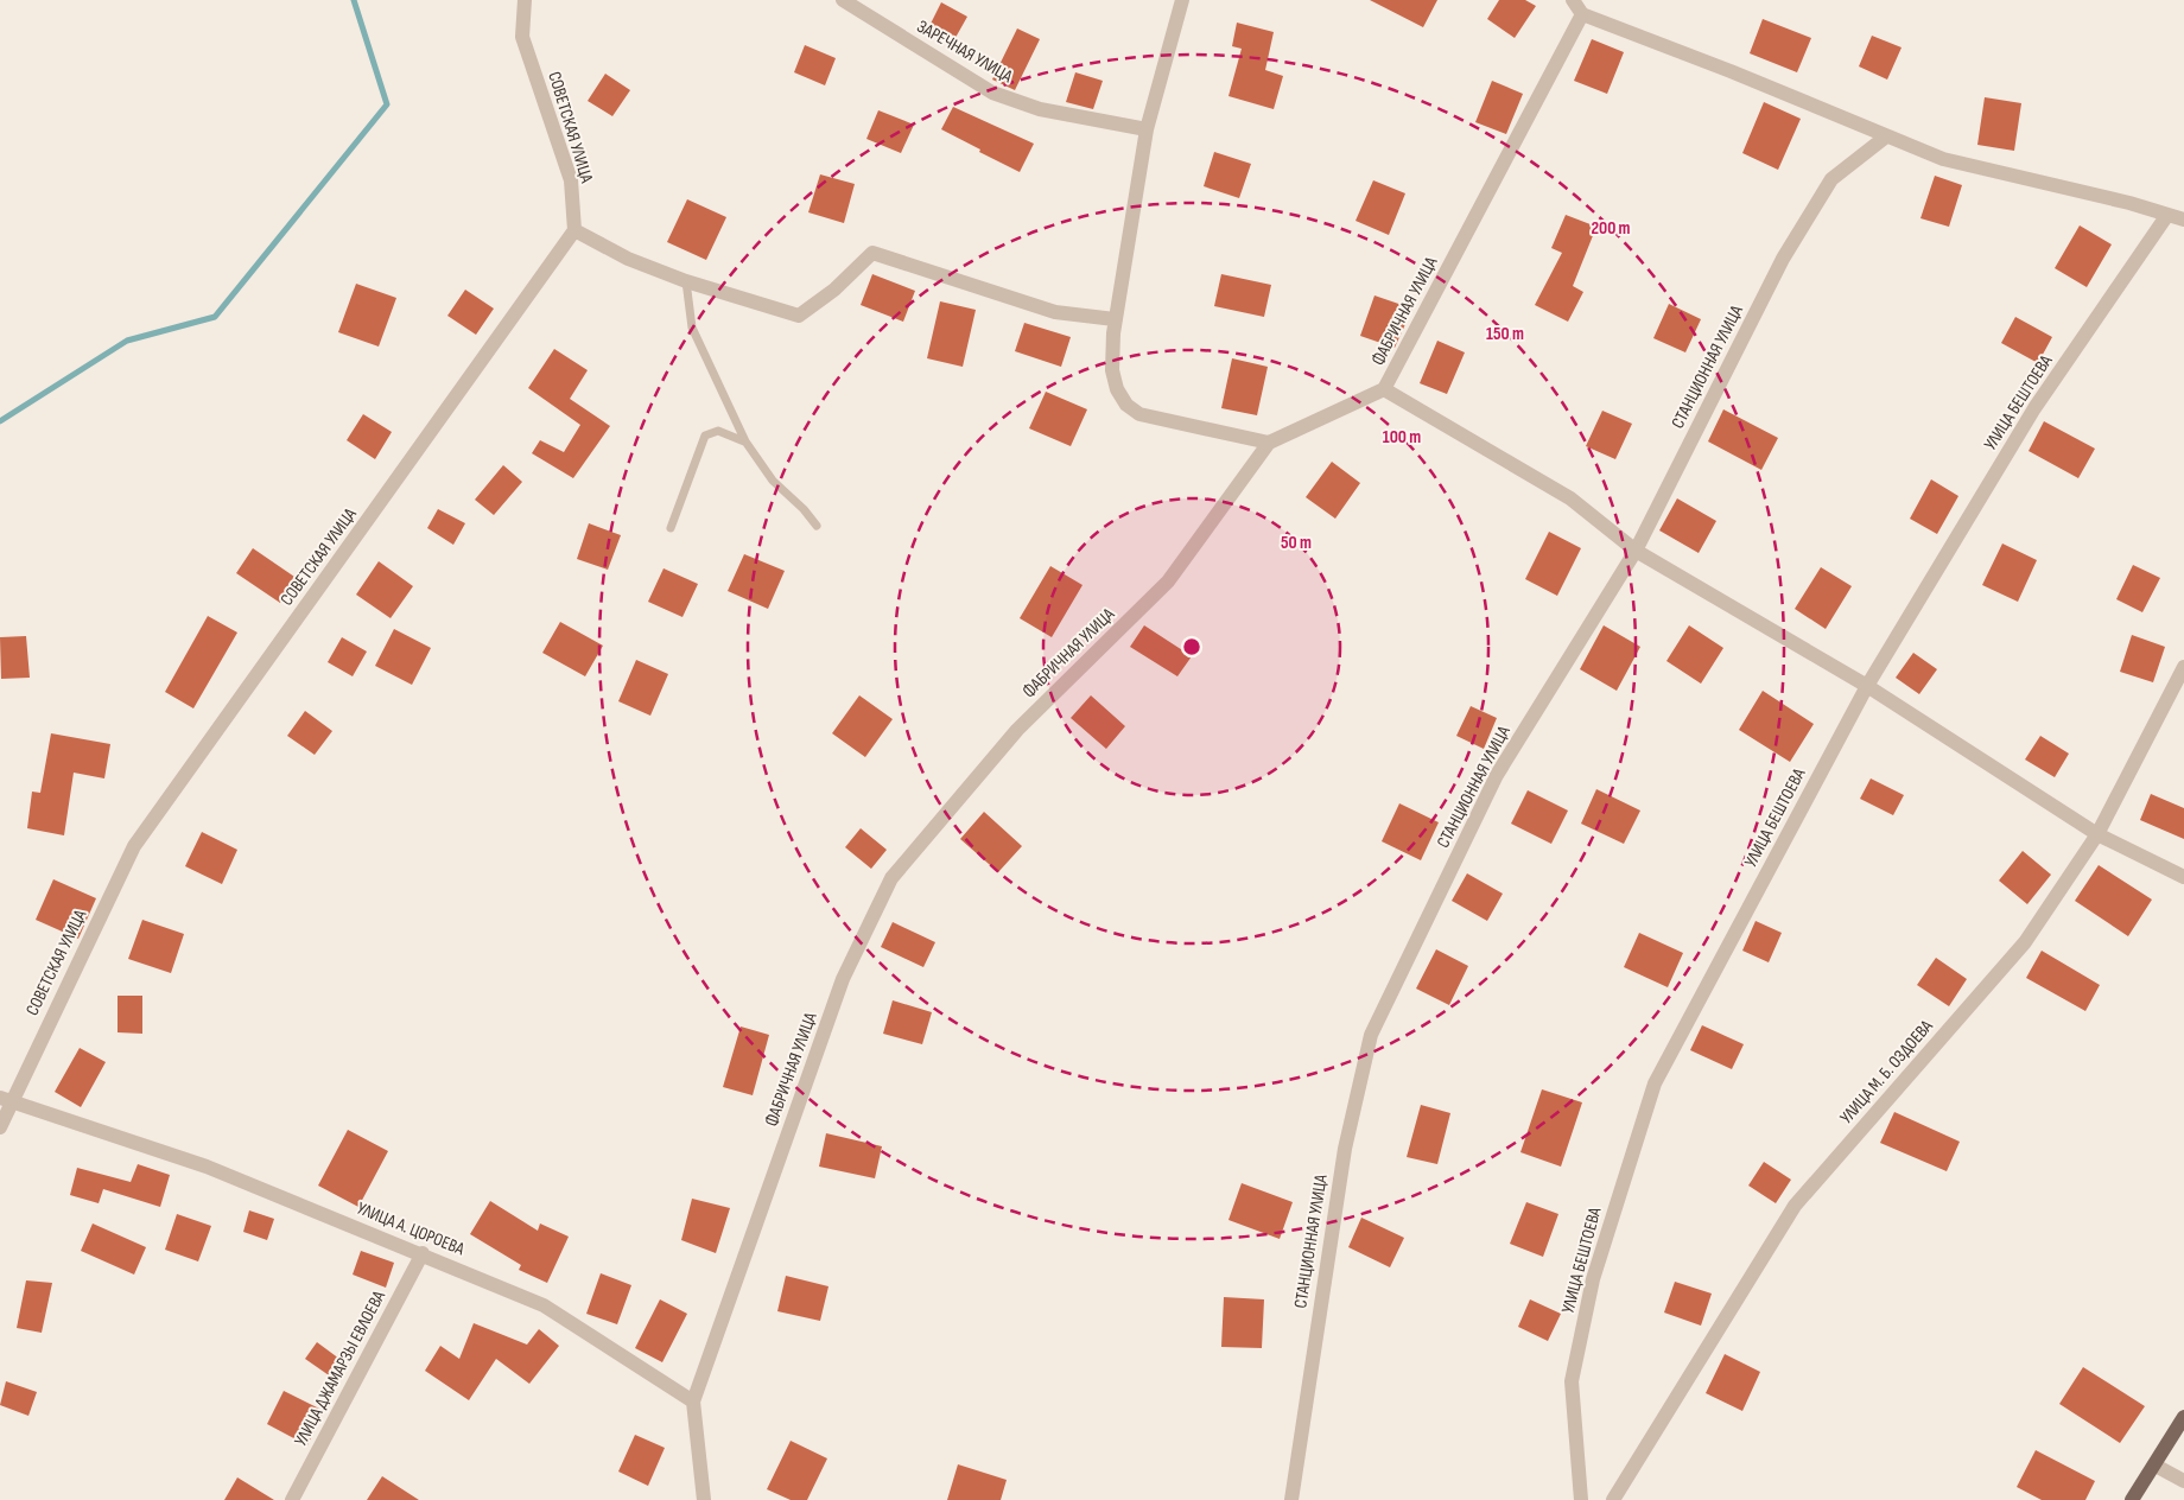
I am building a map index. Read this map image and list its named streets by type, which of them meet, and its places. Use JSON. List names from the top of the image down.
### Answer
{
  "streets": {
    "street": [
      "ЗАРЕЧНАЯ УЛИЦА",
      "СОВЕТСКАЯ УЛИЦА",
      "ФАБРИЧНАЯ УЛИЦА",
      "СТАНЦИОННАЯ УЛИЦА",
      "УЛИЦА БЕШТОЕВА",
      "УЛИЦА М. Б. ОЗДОЕВА",
      "УЛИЦА А. ЦОРОЕВА",
      "УЛИЦА ДЖАМАРЗЫ ЕВЛОЕВА"
    ]
  },
  "crossings": [
    ["СОВЕТСКАЯ УЛИЦА", "УЛИЦА А. ЦОРОЕВА"],
    ["ФАБРИЧНАЯ УЛИЦА", "УЛИЦА А. ЦОРОЕВА"],
    ["УЛИЦА А. ЦОРОЕВА", "УЛИЦА ДЖАМАРЗЫ ЕВЛОЕВА"]
  ],
  "rings": [
    "200 m",
    "150 m",
    "100 m",
    "50 m"
  ]
}
